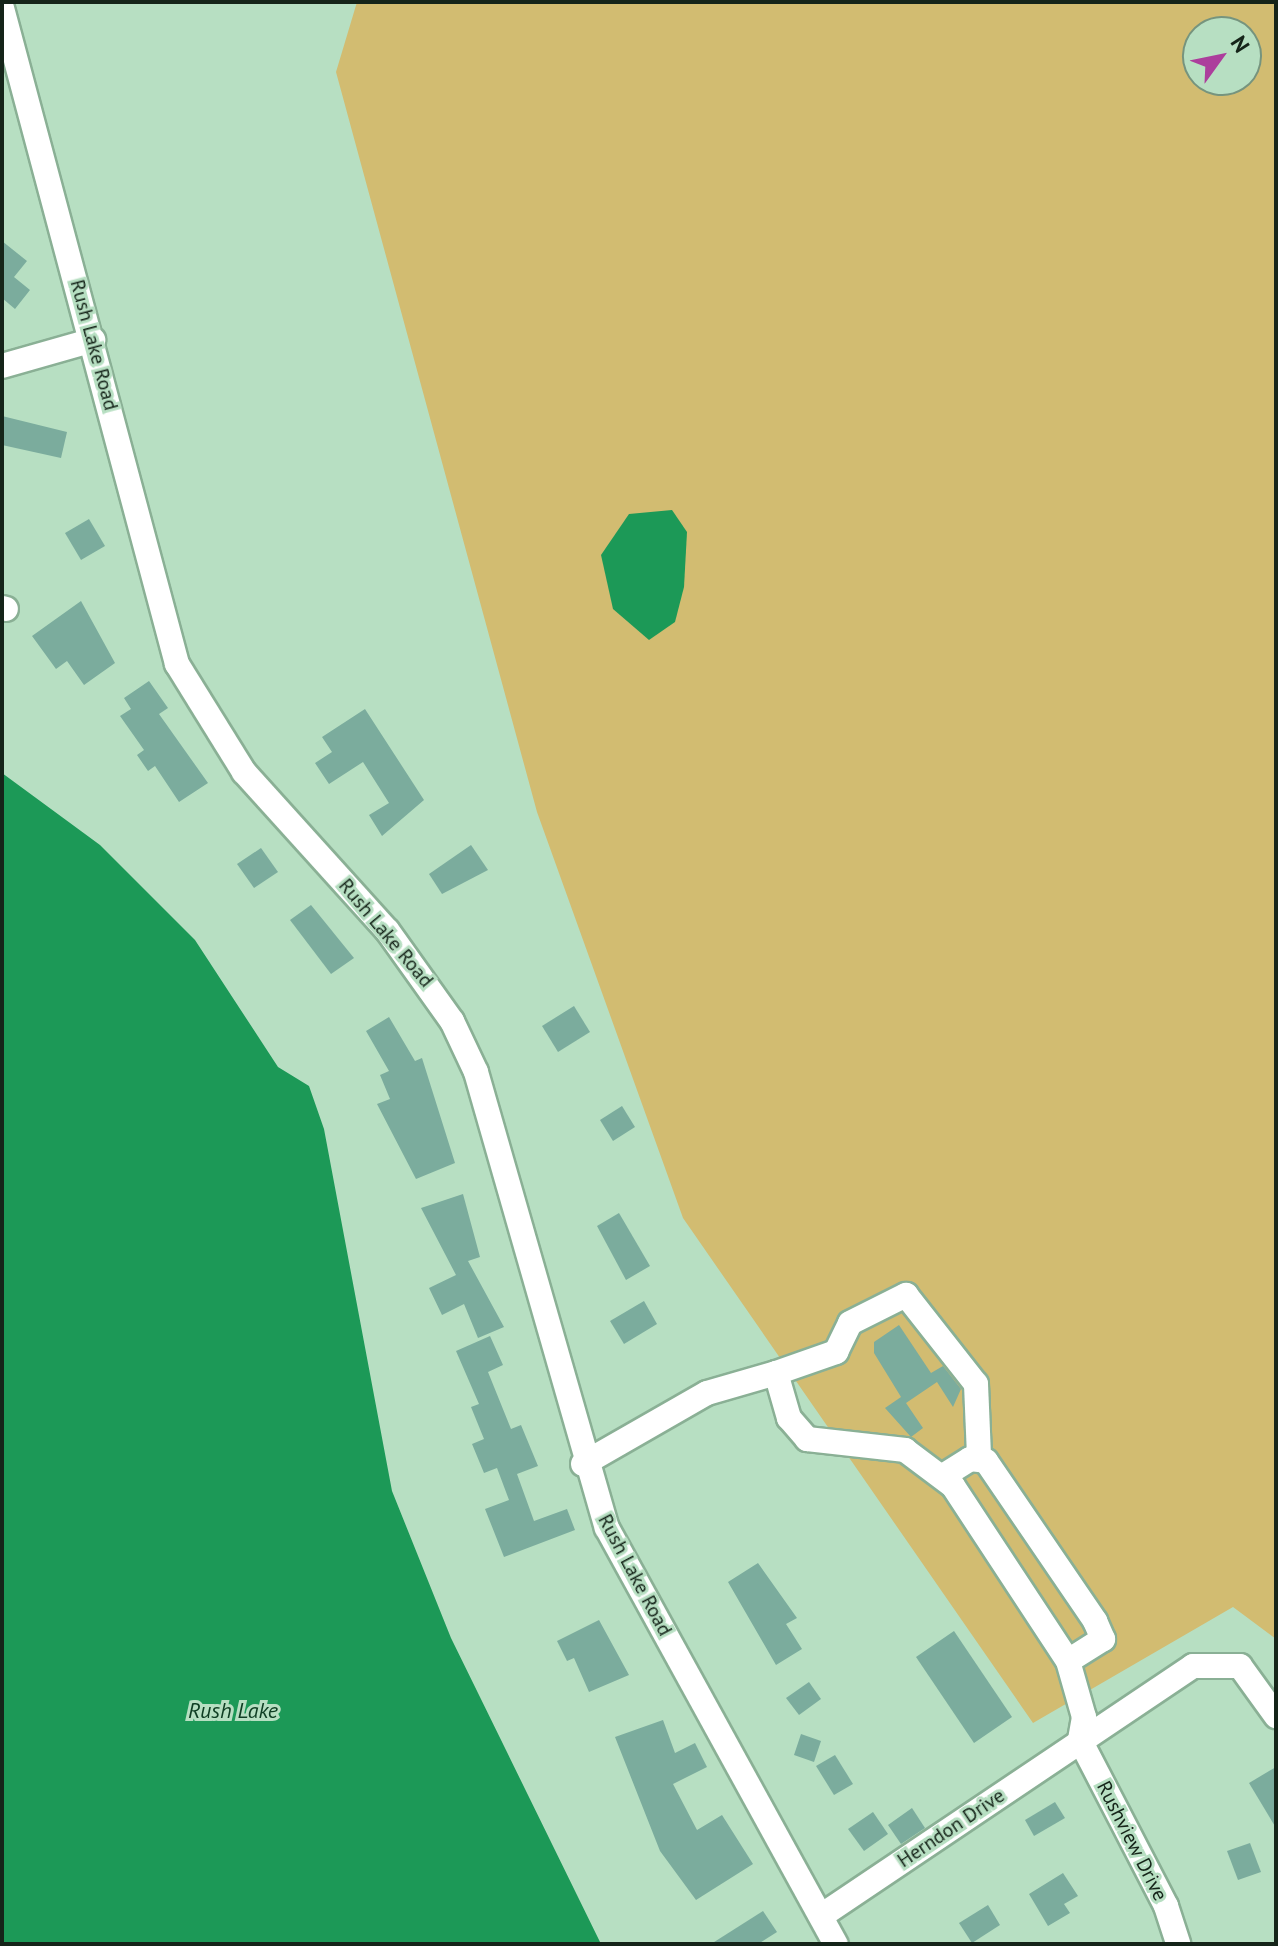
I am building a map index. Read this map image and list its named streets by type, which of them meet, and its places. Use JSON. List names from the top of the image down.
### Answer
{
  "streets": {
    "street": ["Rush Lake Road", "Herndon Drive", "Rushview Drive"]
  },
  "crossings": [
    ["Rush Lake Road", "Herndon Drive"],
    ["Herndon Drive", "Rushview Drive"]
  ],
  "water": ["Rush Lake"],
  "north": "top right"
}
